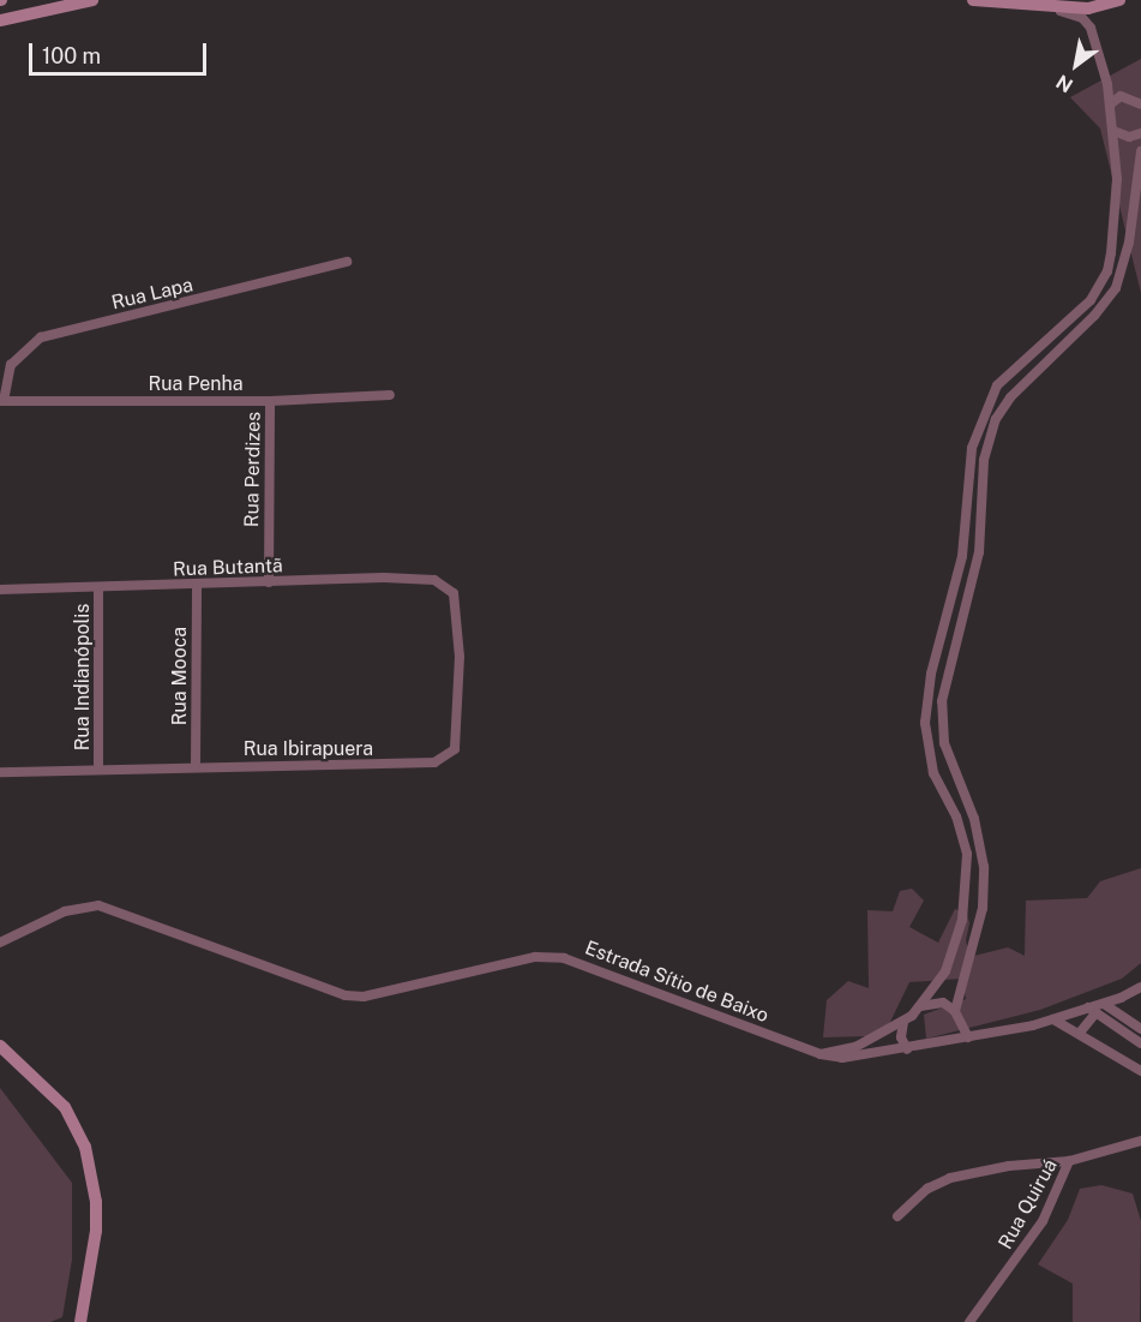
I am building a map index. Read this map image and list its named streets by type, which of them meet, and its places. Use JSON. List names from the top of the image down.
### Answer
{
  "streets": {
    "street": [
      "Rua Lapa",
      "Rua Penha",
      "Rua Perdizes",
      "Rua Butantã",
      "Rua Mooca",
      "Rua Indianópolis",
      "Rua Ibirapuera",
      "Estrada Sítio de Baixo",
      "Rua Quiruá"
    ]
  },
  "crossings": [
    ["Rua Lapa", "Rua Penha"],
    ["Rua Penha", "Rua Perdizes"],
    ["Rua Perdizes", "Rua Butantã"],
    ["Rua Butantã", "Rua Mooca"],
    ["Rua Butantã", "Rua Indianópolis"],
    ["Rua Butantã", "Rua Ibirapuera"],
    ["Rua Mooca", "Rua Ibirapuera"],
    ["Rua Indianópolis", "Rua Ibirapuera"]
  ],
  "scale_bar": "100 m",
  "north": "bottom left"
}
